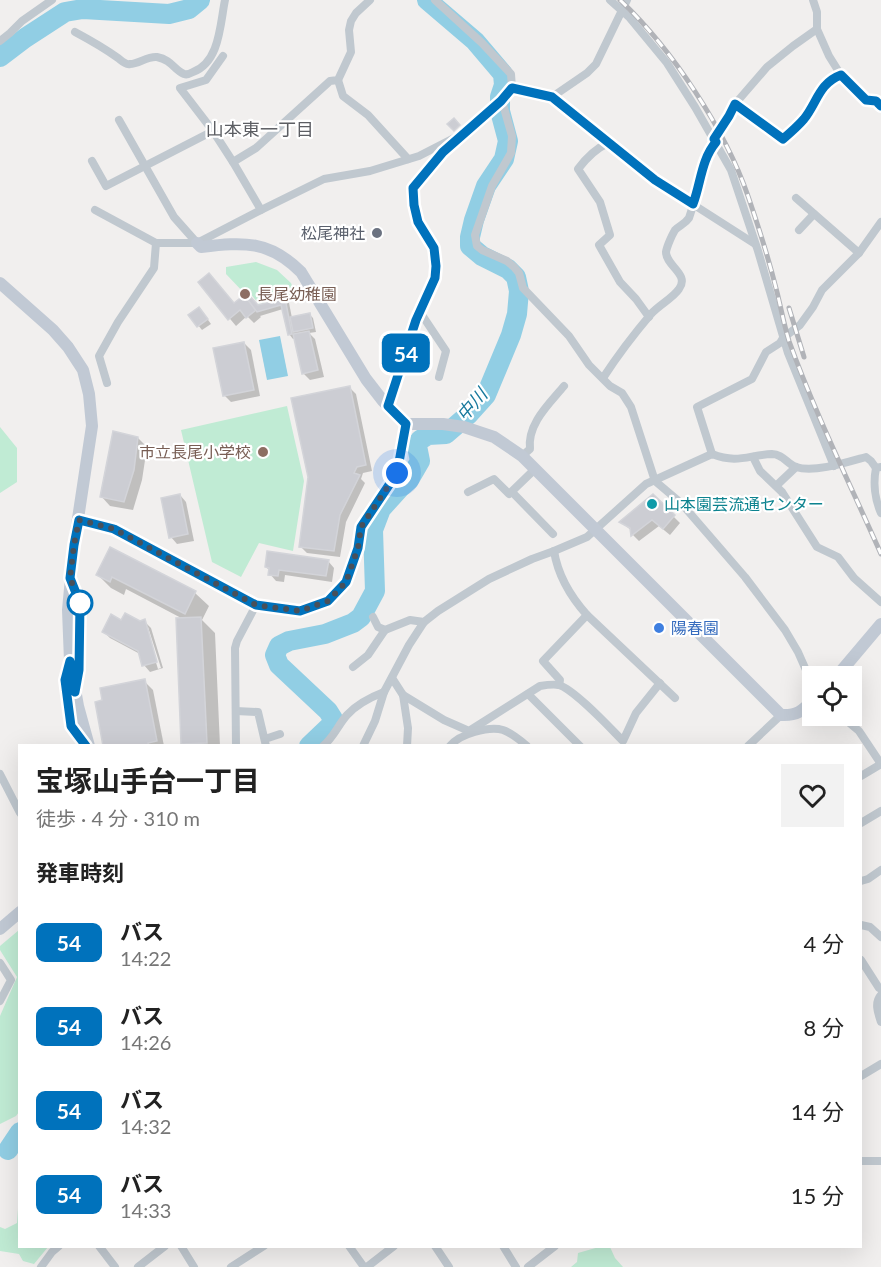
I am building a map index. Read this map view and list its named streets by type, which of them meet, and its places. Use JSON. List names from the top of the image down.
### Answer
{
  "districts": ["山本東一丁目"],
  "water": ["中川"],
  "places": [
    "松尾神社",
    "長尾幼稚園",
    "市立長尾小学校",
    "山本園芸流通センター",
    "陽春園"
  ],
  "lines": ["bus line 54"],
  "page": {
    "on_map": "54",
    "heading": [
      ["宝塚山手台一丁目", "徒歩 · 4 分 · 310 m"],
      "発車時刻"
    ],
    "list": [
      {
        "mark": "54",
        "name": "バス",
        "note": "14:22",
        "value": "4 分"
      },
      {
        "mark": "54",
        "name": "バス",
        "note": "14:26",
        "value": "8 分"
      },
      {
        "mark": "54",
        "name": "バス",
        "note": "14:32",
        "value": "14 分"
      },
      {
        "mark": "54",
        "name": "バス",
        "note": "14:33",
        "value": "15 分"
      }
    ]
  }
}
